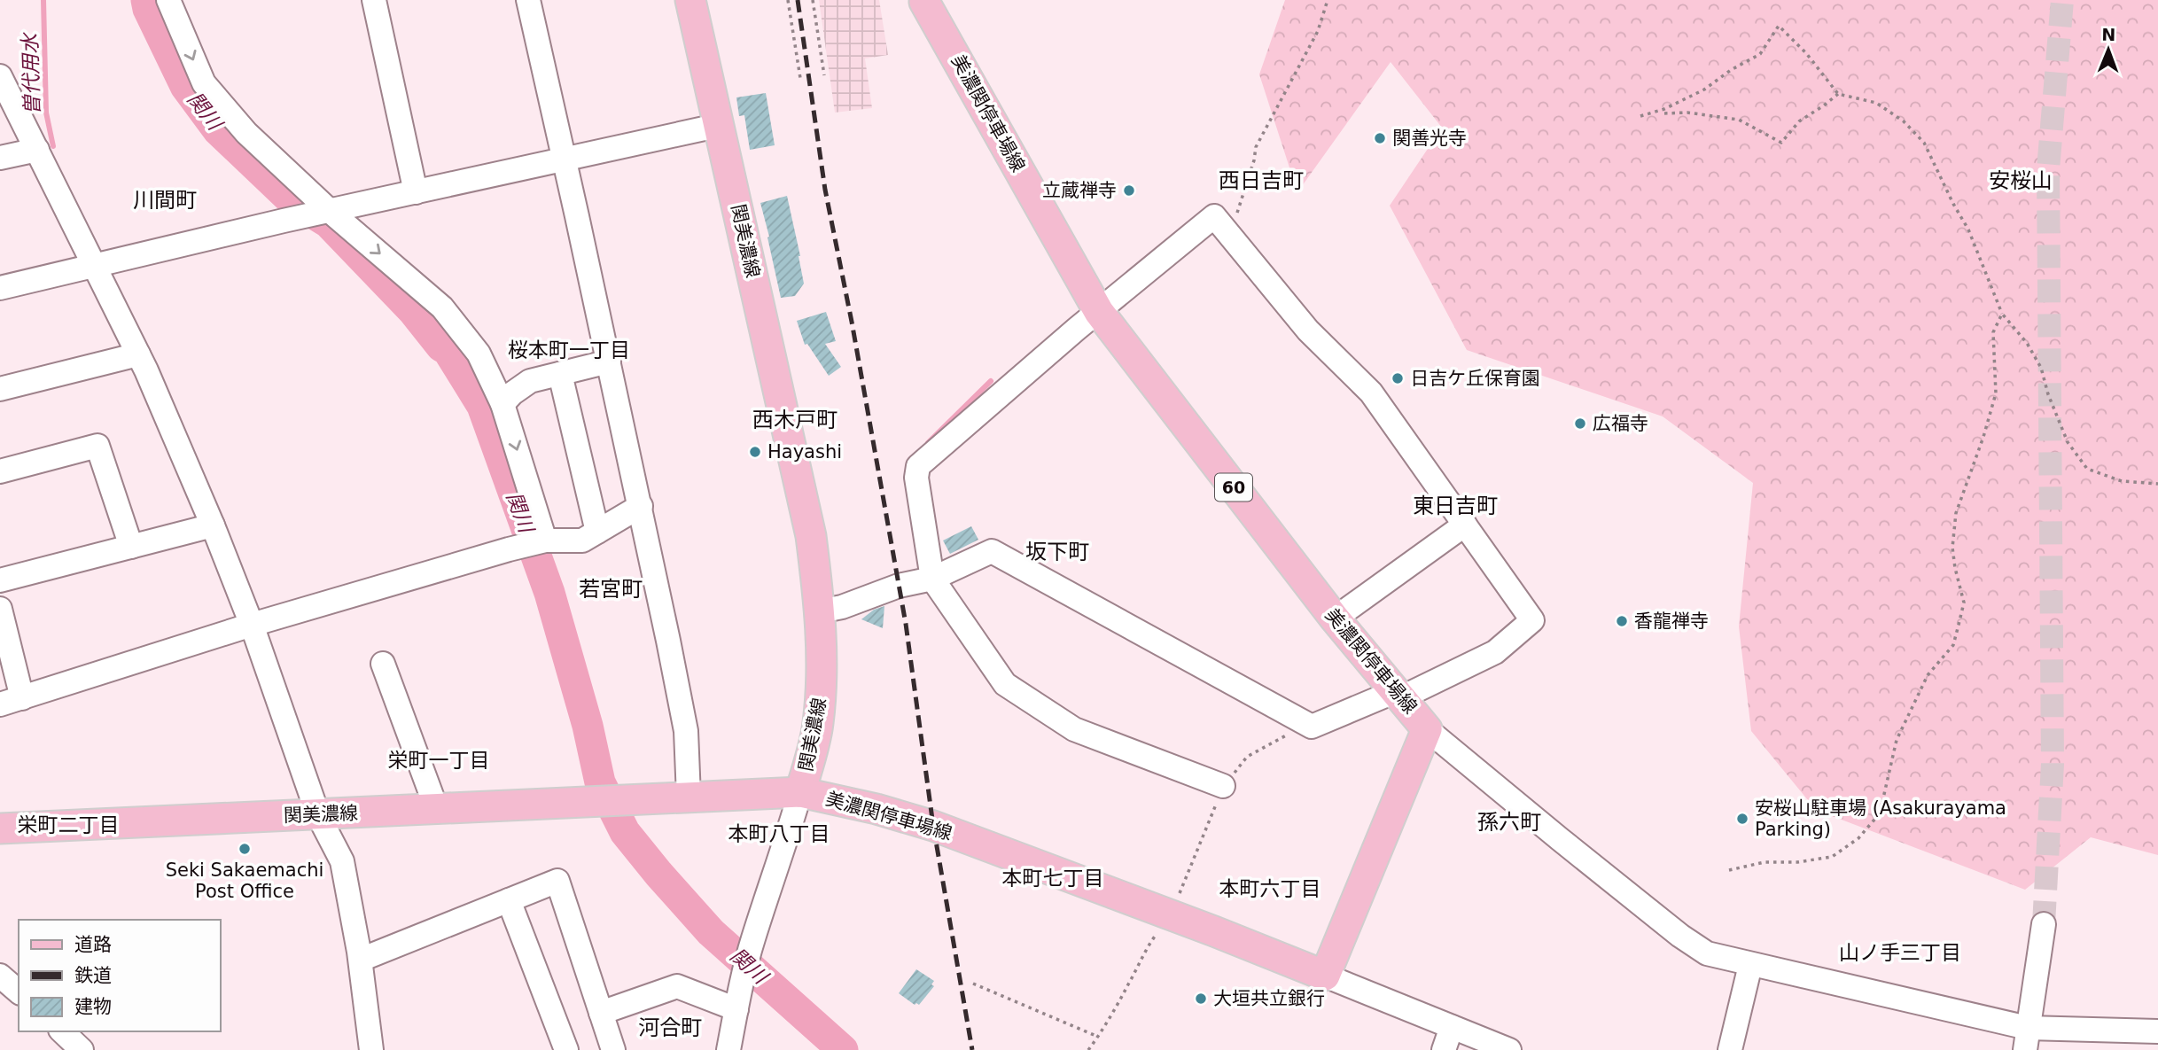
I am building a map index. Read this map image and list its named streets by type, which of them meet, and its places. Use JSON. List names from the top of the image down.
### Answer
{
  "streets": {
    "main road": ["美濃関停車場線", "関美濃線", "60"]
  },
  "crossings": [
    ["美濃関停車場線", "関美濃線"]
  ],
  "districts": [
    "西日吉町",
    "安桜山",
    "川間町",
    "桜本町一丁目",
    "西木戸町",
    "東日吉町",
    "坂下町",
    "若宮町",
    "栄町一丁目",
    "孫六町",
    "栄町二丁目",
    "本町八丁目",
    "本町七丁目",
    "本町六丁目",
    "山ノ手三丁目",
    "河合町"
  ],
  "water": ["曽代用水", "関川"],
  "places": [
    "関善光寺",
    "立蔵禅寺",
    "日吉ケ丘保育園",
    "広福寺",
    "Hayashi",
    "香龍禅寺",
    "安桜山駐車場 (Asakurayama Parking)",
    "Seki Sakaemachi Post Office",
    "大垣共立銀行"
  ],
  "legend": ["道路", "鉄道", "建物"],
  "north": "top"
}
